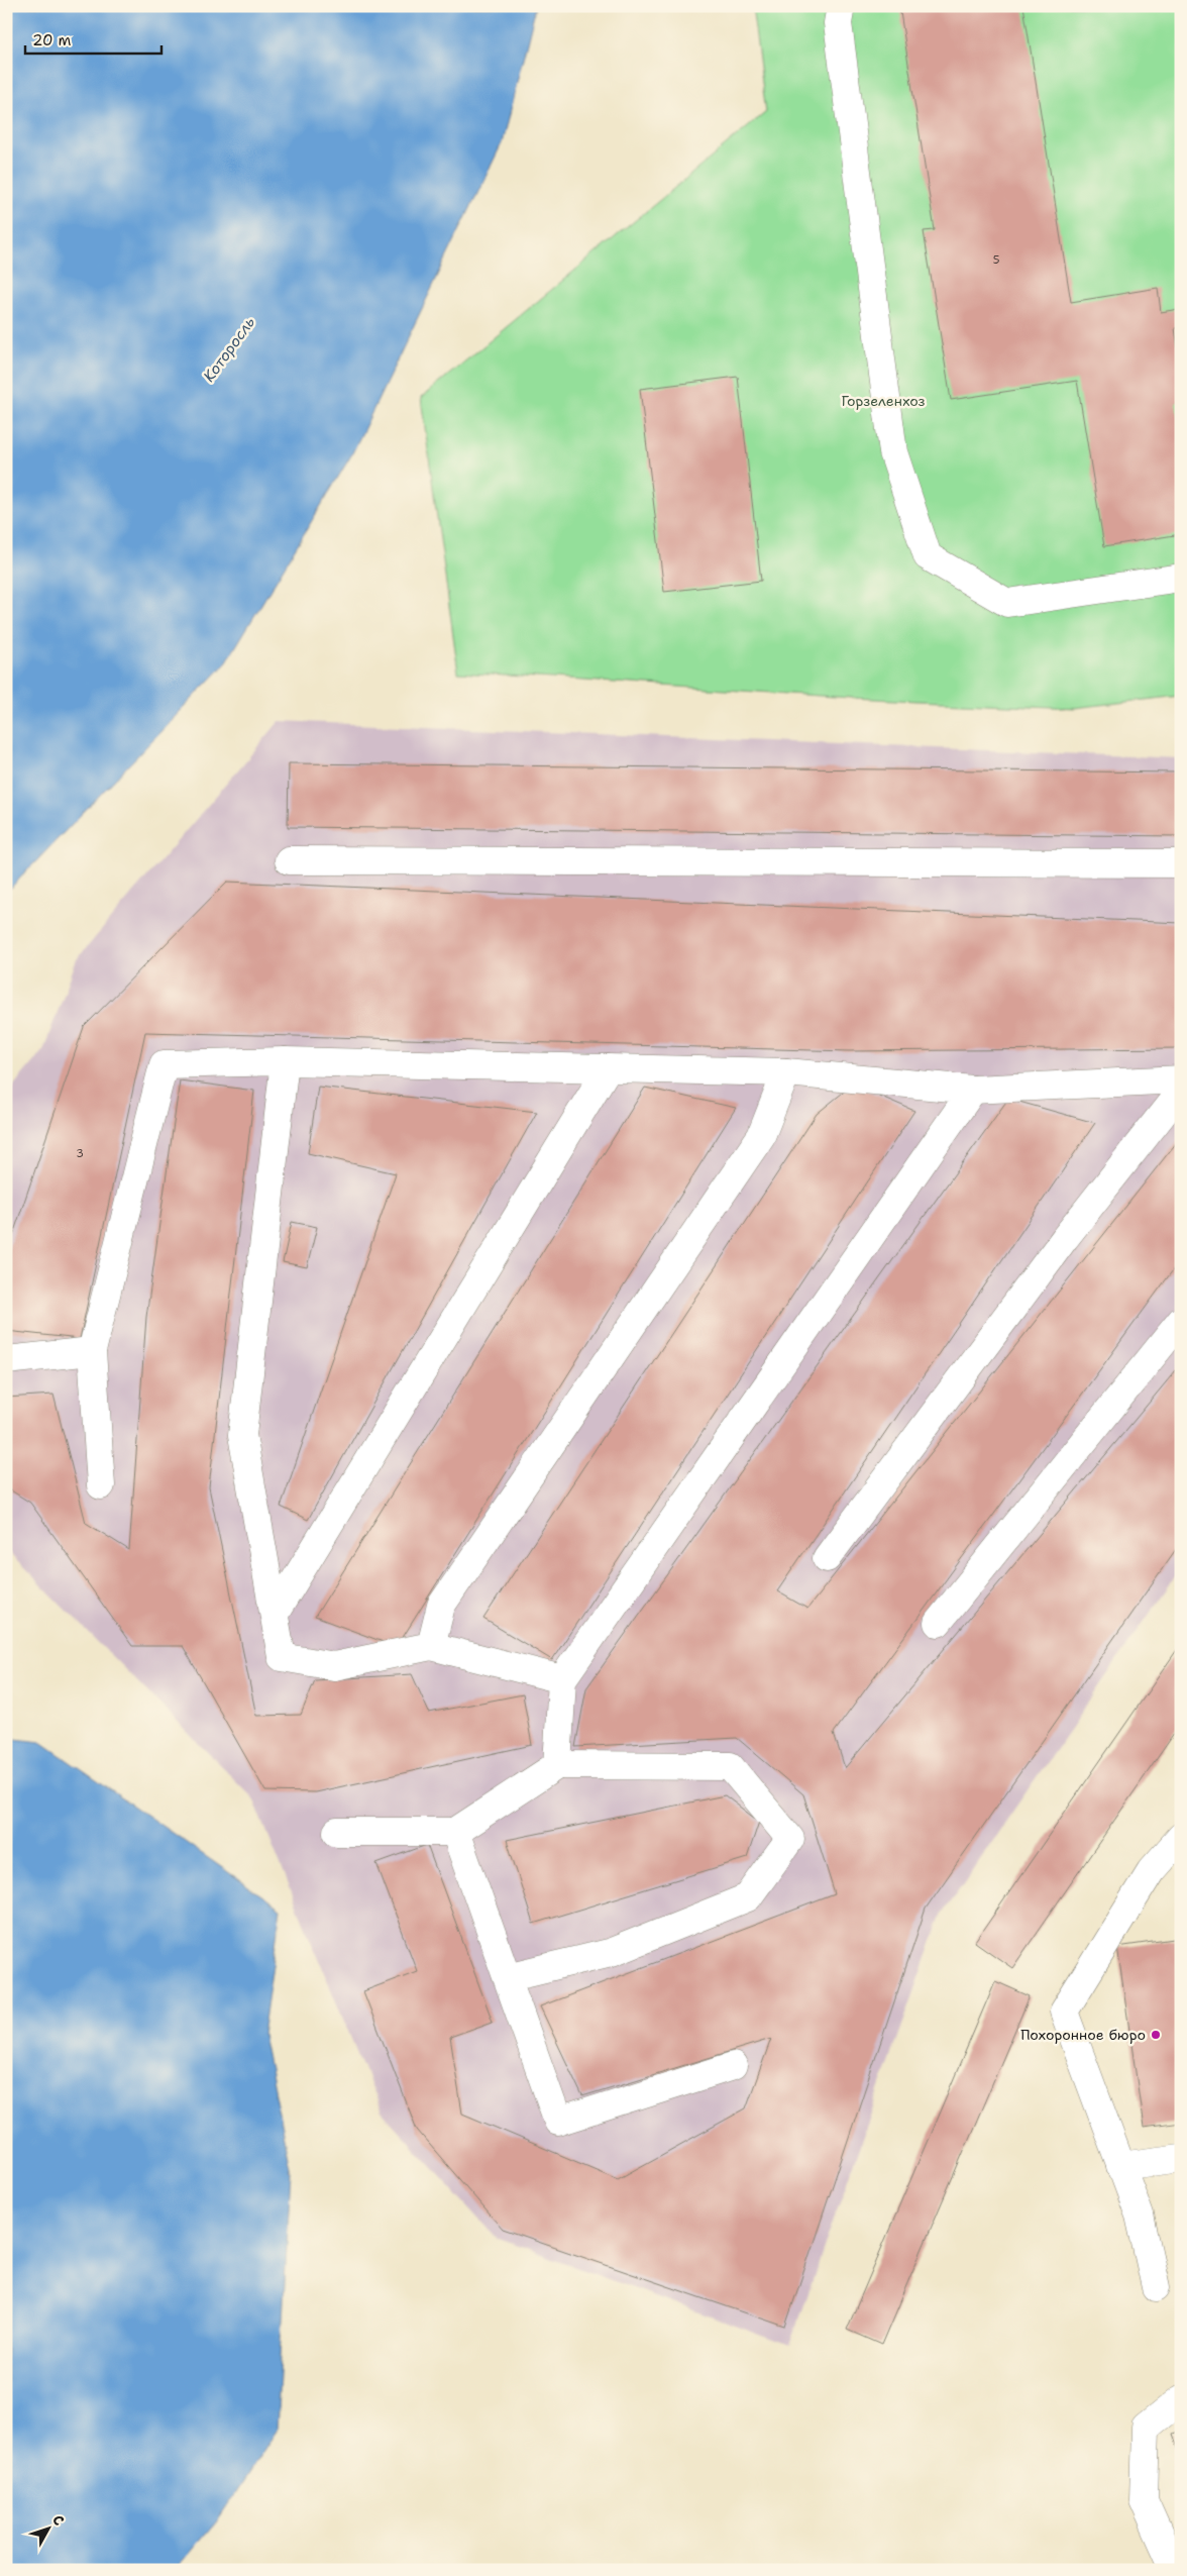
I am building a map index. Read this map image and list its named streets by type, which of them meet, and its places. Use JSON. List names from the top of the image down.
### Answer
{
  "water": ["Которосль"],
  "parks": ["Горзеленхоз"],
  "places": ["Похоронное бюро"],
  "house_numbers": ["5", "3"],
  "scale_bar": "20 m",
  "north": "top right"
}
